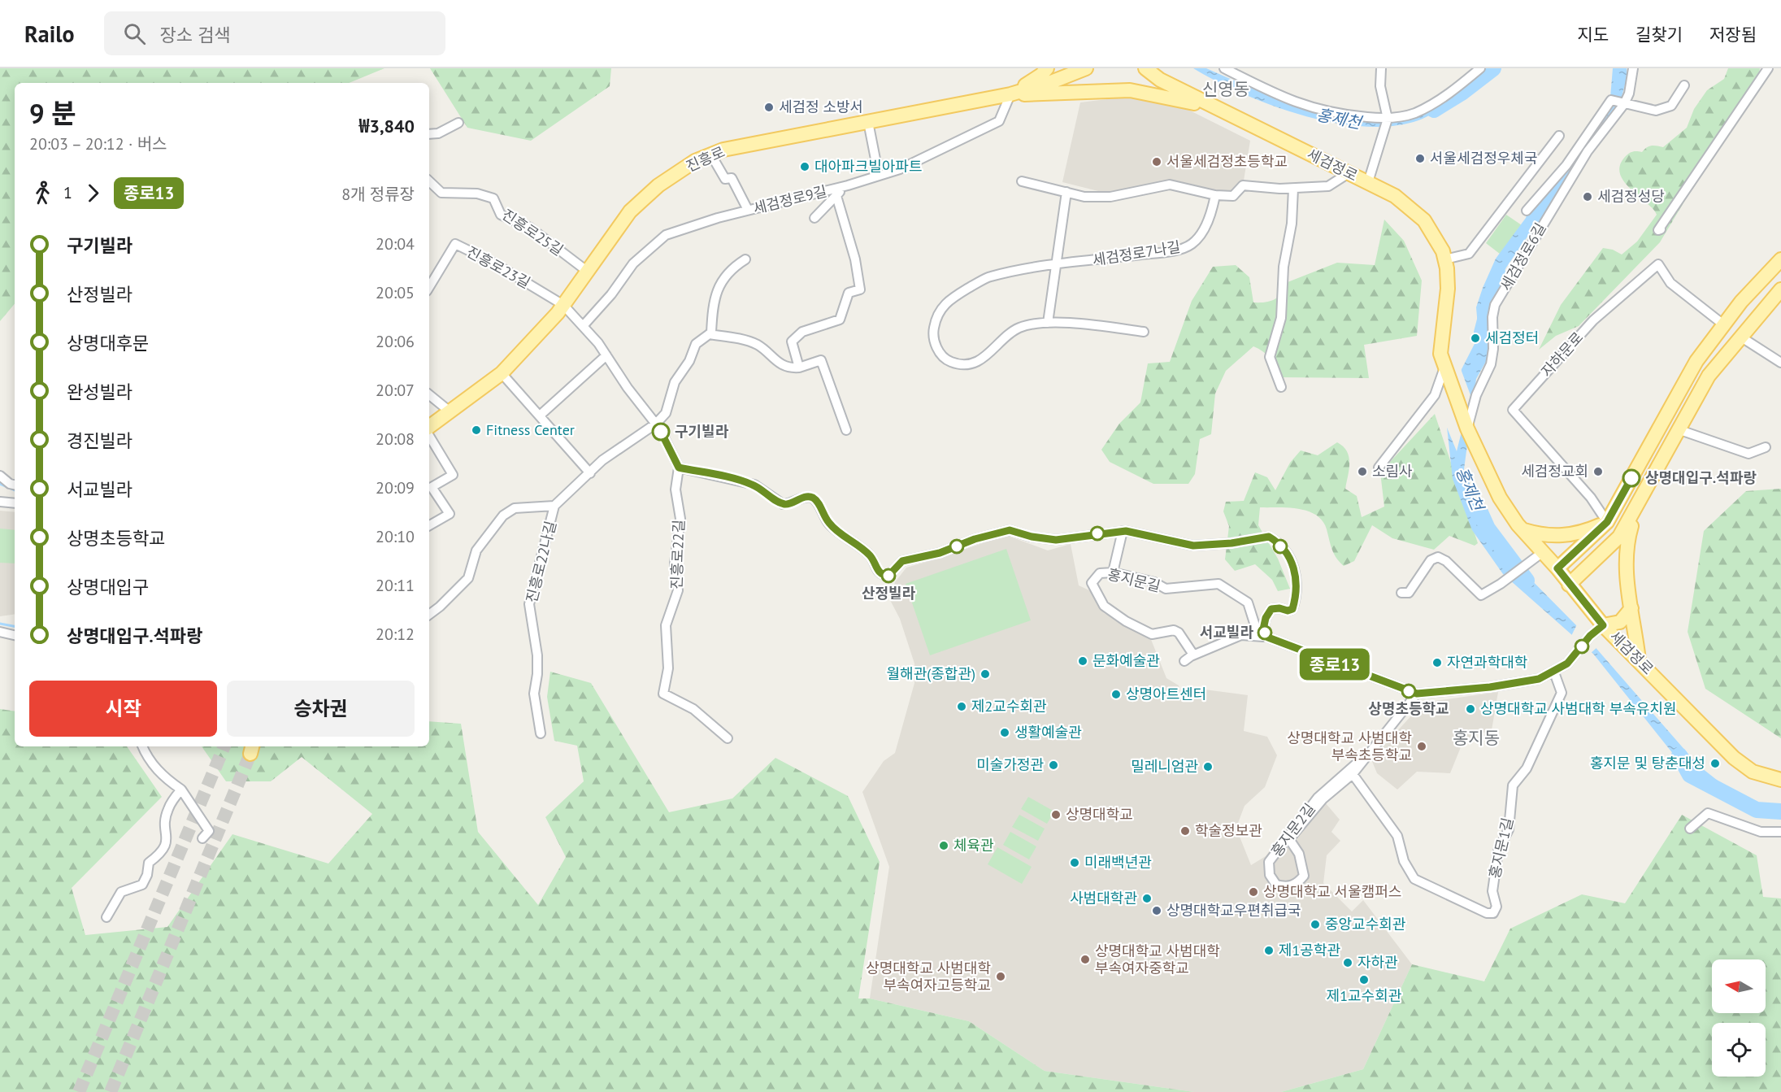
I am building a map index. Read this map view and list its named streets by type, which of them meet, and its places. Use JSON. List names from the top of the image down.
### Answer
{
  "streets": {
    "main road": ["진흥로", "세검정로"],
    "street": [
      "세검정로9길",
      "진흥로25길",
      "세검정로7나길",
      "세검정로6길",
      "진흥로23길",
      "자하문로",
      "진흥로22길",
      "진흥로22나길",
      "홍지문길",
      "홍지문2길",
      "홍지문1길"
    ]
  },
  "crossings": [
    ["진흥로", "세검정로9길"],
    ["진흥로", "진흥로25길"],
    ["진흥로", "진흥로23길"],
    ["세검정로", "세검정로6길"],
    ["홍지문2길", "홍지문1길"]
  ],
  "districts": ["신영동", "홍지동"],
  "water": ["홍제천"],
  "places": [
    "세검정 소방서",
    "서울세검정우체국",
    "서울세검정초등학교",
    "대아파크빌아파트",
    "세검정성당",
    "세검정터",
    "Fitness Center",
    "구기빌라",
    "소림사",
    "세검정교회",
    "상명대입구.석파랑",
    "산정빌라",
    "서교빌라",
    "문화예술관",
    "자연과학대학",
    "월해관(종합관)",
    "상명초등학교",
    "상명아트센터",
    "제2교수회관",
    "상명대학교 사범대학 부속유치원",
    "생활예술관",
    "상명대학교 사범대학 부속초등학교",
    "홍지문 및 탕춘대성",
    "미술가정관",
    "밀레니엄관",
    "상명대학교",
    "학술정보관",
    "체육관",
    "미래백년관",
    "상명대학교 서울캠퍼스",
    "사범대학관",
    "상명대학교우편취급국",
    "중앙교수회관",
    "제1공학관",
    "상명대학교 사범대학 부속여자중학교",
    "자하관",
    "상명대학교 사범대학 부속여자고등학교",
    "제1교수회관"
  ],
  "lines": ["bus line 종로13"],
  "north": "left",
  "page": {
    "header": "Railo",
    "search": "장소 검색",
    "nav": ["지도", "길찾기", "저장됨"],
    "on_map": "종로13",
    "heading": ["9 분", "20:03 – 20:12 · 버스", "₩3,840"],
    "legs": ["1", "종로13", "8개 정류장"],
    "list": [
      {
        "name": "구기빌라",
        "value": "20:04"
      },
      {
        "name": "산정빌라",
        "value": "20:05"
      },
      {
        "name": "상명대후문",
        "value": "20:06"
      },
      {
        "name": "완성빌라",
        "value": "20:07"
      },
      {
        "name": "경진빌라",
        "value": "20:08"
      },
      {
        "name": "서교빌라",
        "value": "20:09"
      },
      {
        "name": "상명초등학교",
        "value": "20:10"
      },
      {
        "name": "상명대입구",
        "value": "20:11"
      },
      {
        "name": "상명대입구.석파랑",
        "value": "20:12"
      }
    ],
    "buttons": ["시작", "승차권"]
  }
}
